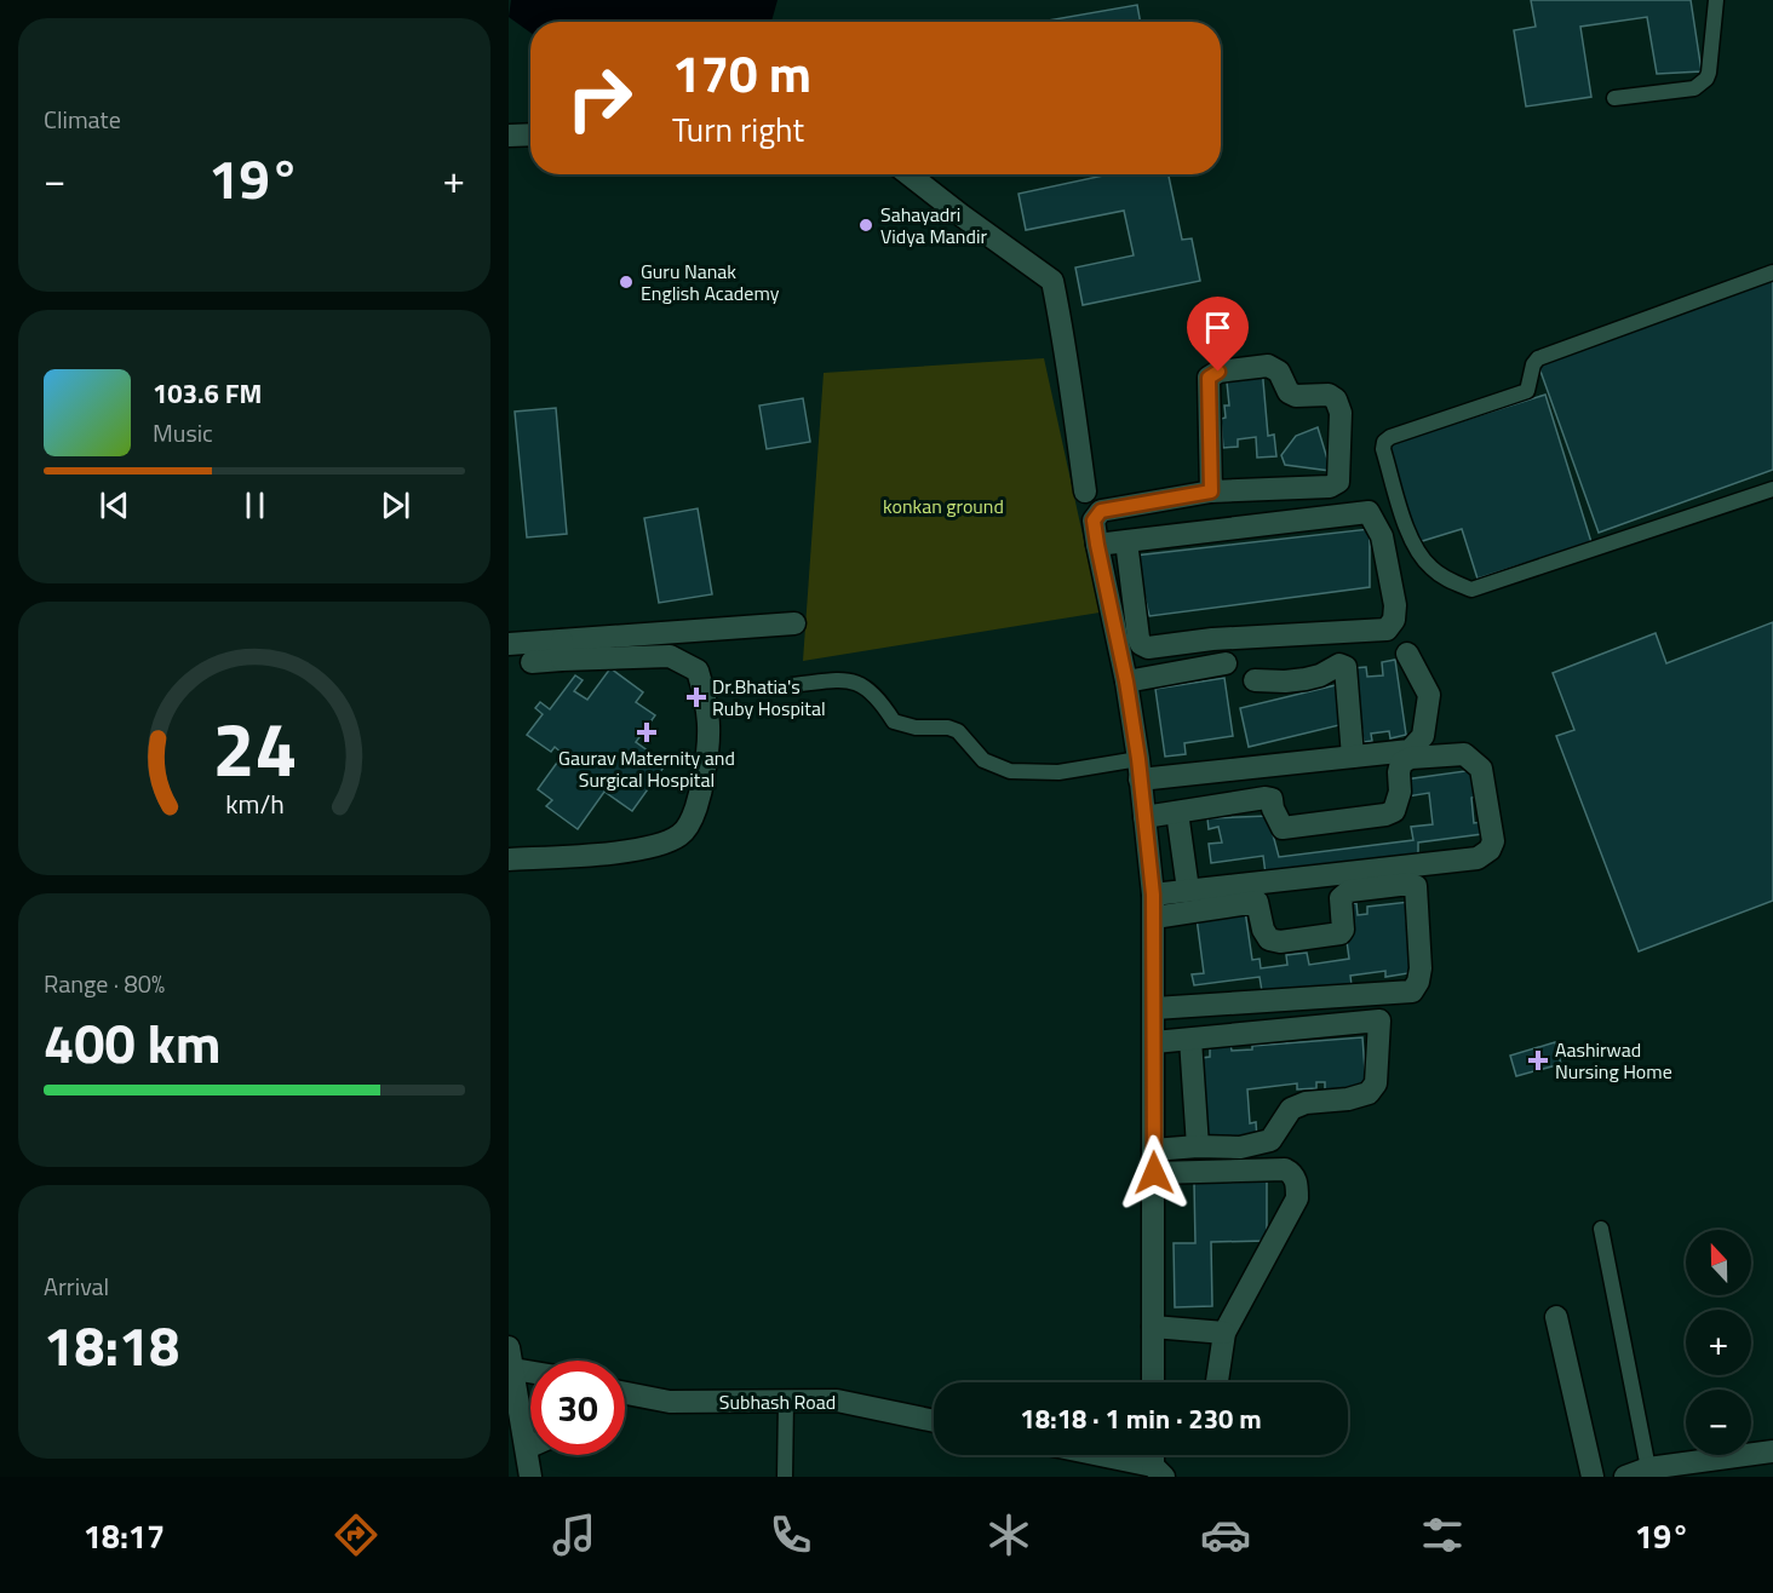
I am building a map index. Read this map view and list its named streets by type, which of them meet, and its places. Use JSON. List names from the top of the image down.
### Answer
{
  "streets": {
    "street": ["Subhash Road"]
  },
  "parks": ["konkan ground"],
  "places": {
    "other": ["Sahayadri Vidya Mandir", "Guru Nanak English Academy"],
    "health": ["Dr.Bhatia's Ruby Hospital", "Gaurav Maternity and Surgical Hospital", "Aashirwad Nursing Home"]
  },
  "north": "top",
  "page": {
    "tile": [
      "Climate",
      ["Range · 80%", "400 km"],
      ["Arrival", "18:18"]
    ],
    "turn": ["170 m", "Turn right"],
    "heat": ["−", "19°", "+"],
    "song": ["103.6 FM", "Music"],
    "map_buttons": ["+", "−"],
    "limit": "30",
    "trip": "18:18 · 1 min · 230 m",
    "tabs": ["18:17", "19°"],
    "gauge": ["24", "km/h"]
  }
}
